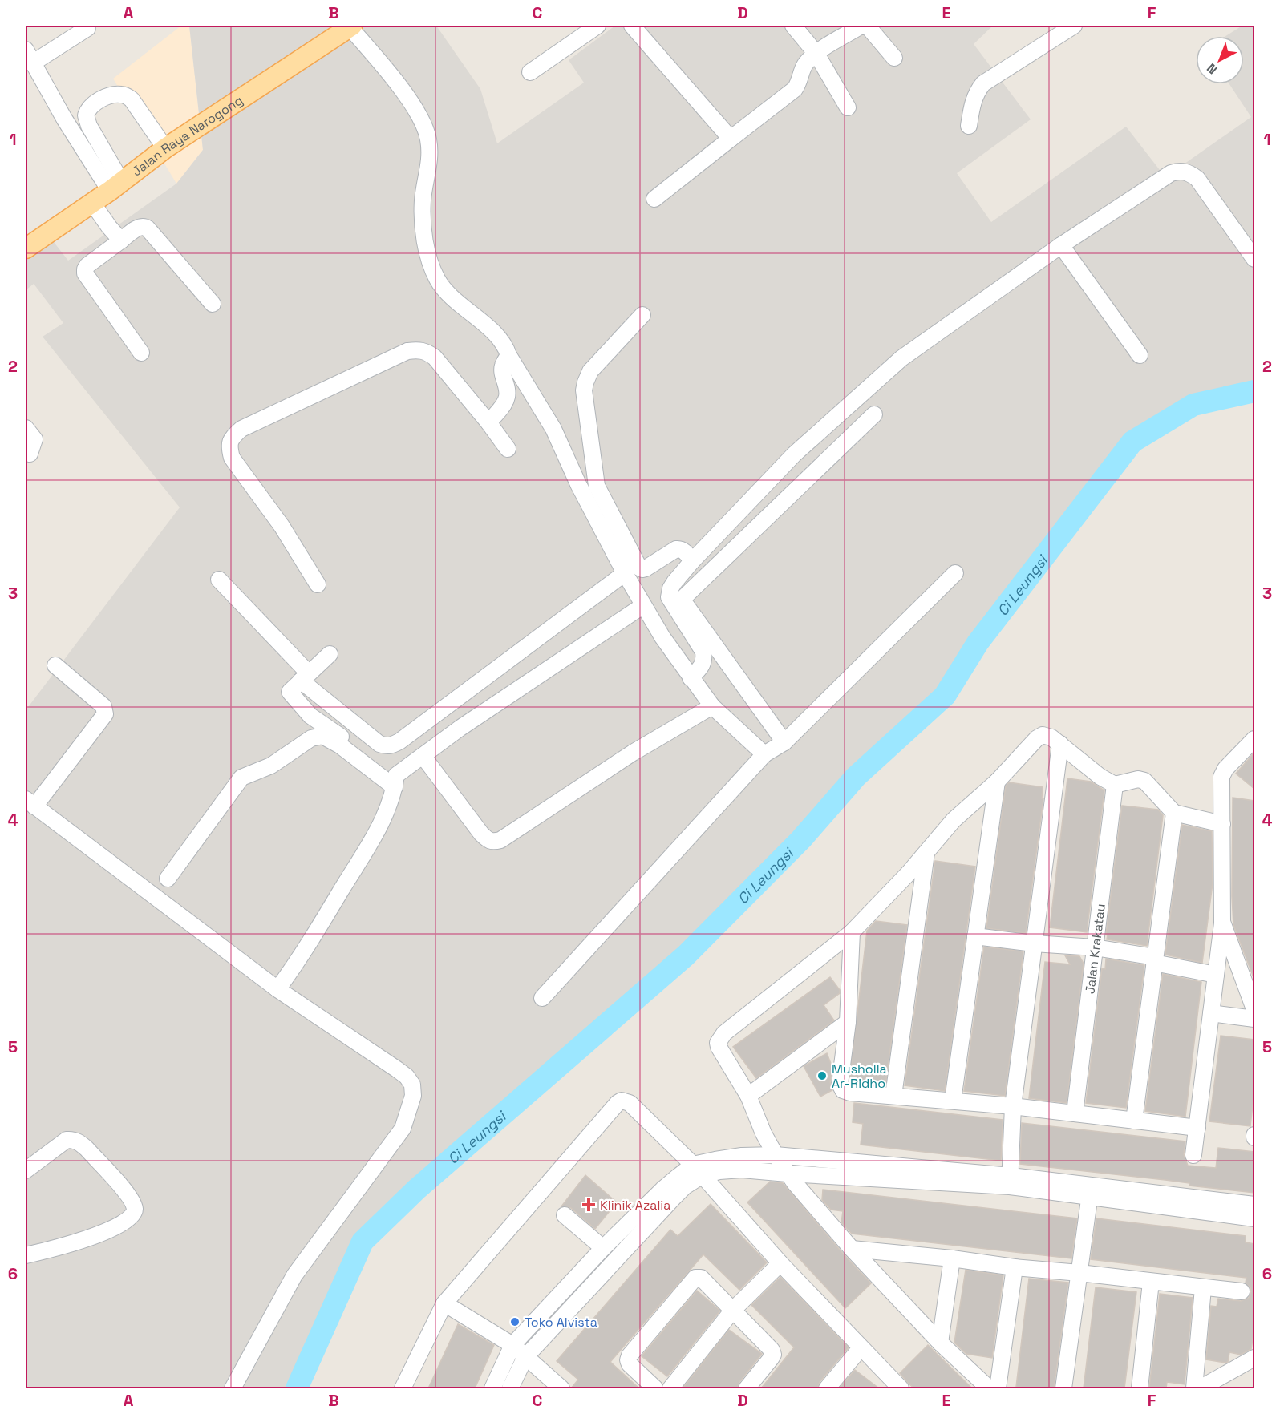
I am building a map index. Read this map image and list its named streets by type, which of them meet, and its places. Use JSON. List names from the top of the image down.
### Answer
{
  "streets": {
    "main road": ["Jalan Raya Narogong"],
    "street": ["Jalan Krakatau"]
  },
  "water": ["Ci Leungsi"],
  "places": {
    "other": ["Musholla Ar-Ridho", "Toko Alvista"],
    "health": ["Klinik Azalia"]
  },
  "north": "bottom left",
  "grid": {
    "columns": [
      "A",
      "B",
      "C",
      "D",
      "E",
      "F"
    ],
    "rows": [
      "1",
      "2",
      "3",
      "4",
      "5",
      "6"
    ]
  }
}
